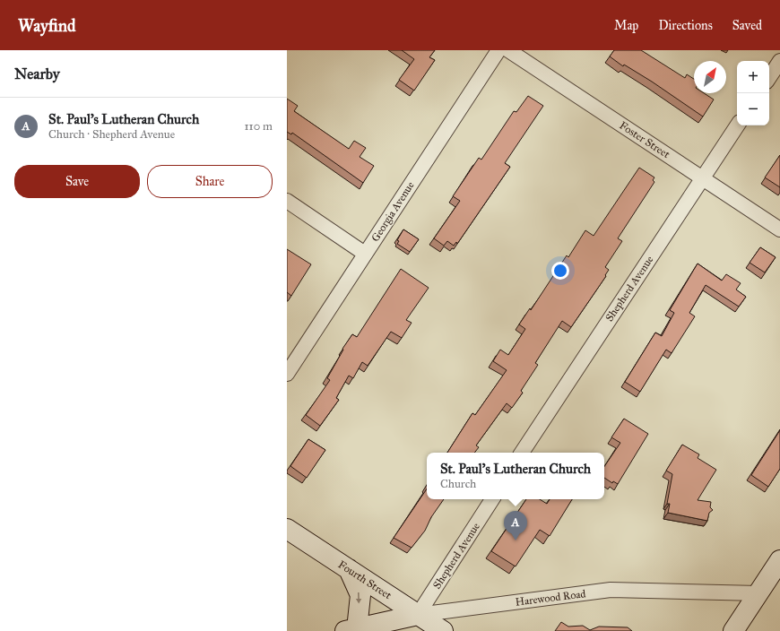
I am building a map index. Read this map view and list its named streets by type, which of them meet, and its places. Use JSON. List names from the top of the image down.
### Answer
{
  "streets": {
    "street": [
      "Foster Street",
      "Georgia Avenue",
      "Shepherd Avenue",
      "Fourth Street",
      "Harewood Road"
    ]
  },
  "crossings": [
    ["Foster Street", "Shepherd Avenue"],
    ["Shepherd Avenue", "Fourth Street"],
    ["Shepherd Avenue", "Harewood Road"],
    ["Fourth Street", "Harewood Road"]
  ],
  "north": "top right",
  "page": {
    "header": "Wayfind",
    "nav": ["Map", "Directions", "Saved"],
    "heading": "Nearby",
    "map_buttons": ["+", "−"],
    "list": [
      {
        "mark": "A",
        "name": "St. Paul's Lutheran Church",
        "note": "Church · Shepherd Avenue",
        "value": "110 m"
      }
    ],
    "buttons": ["Save", "Share"],
    "popup": ["St. Paul's Lutheran Church", "Church"],
    "pins": "A"
  }
}
